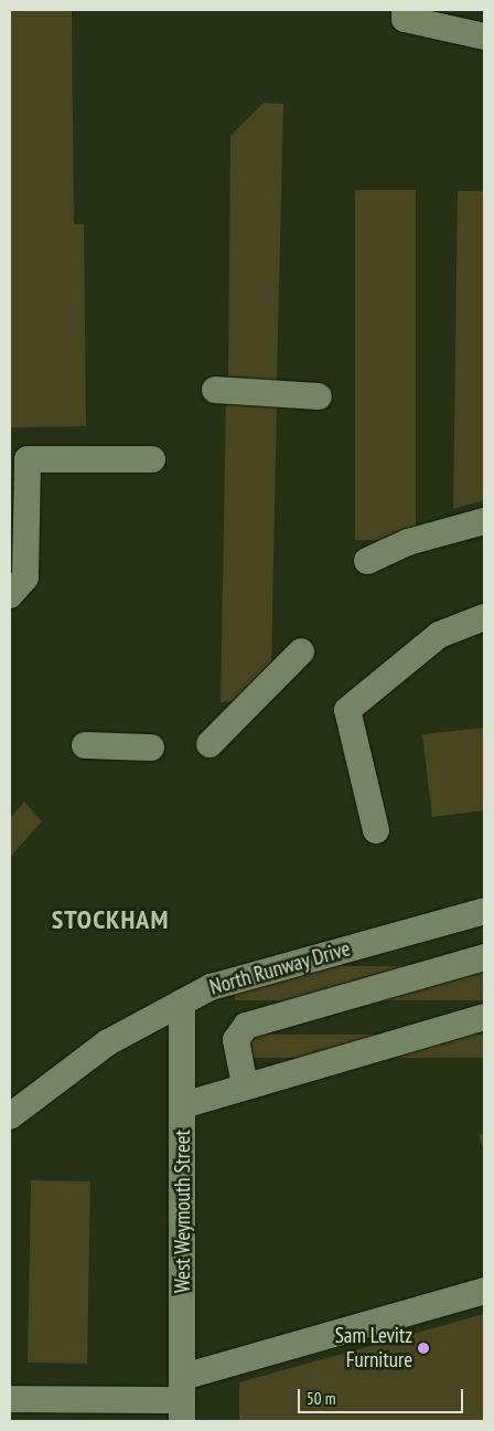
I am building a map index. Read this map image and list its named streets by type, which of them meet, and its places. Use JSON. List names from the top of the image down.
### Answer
{
  "streets": {
    "street": ["North Runway Drive", "West Weymouth Street"]
  },
  "crossings": [
    ["North Runway Drive", "West Weymouth Street"]
  ],
  "districts": ["STOCKHAM"],
  "places": ["Sam Levitz Furniture"],
  "scale_bar": "50 m"
}
